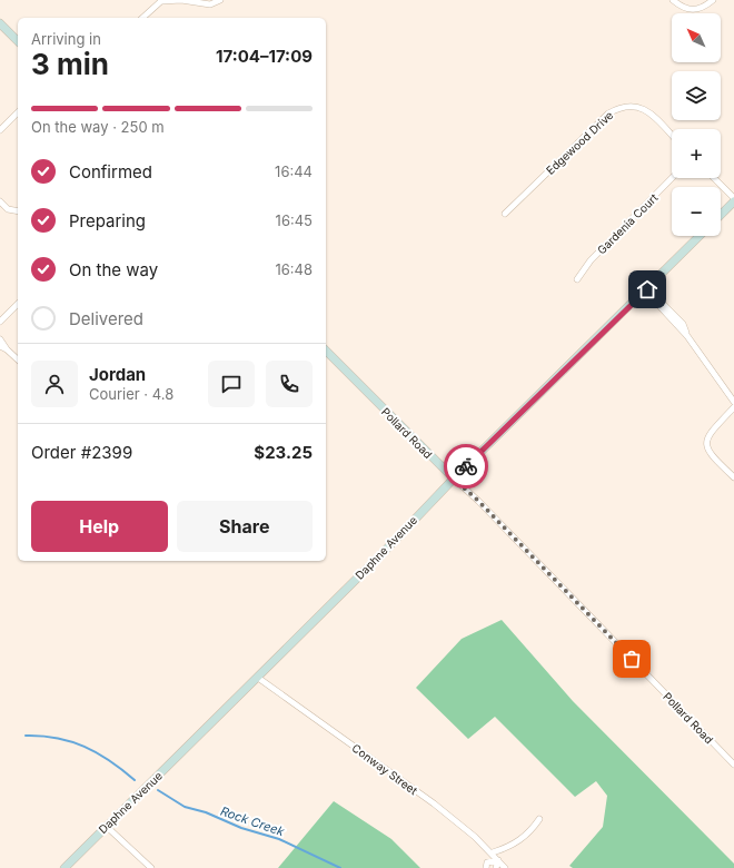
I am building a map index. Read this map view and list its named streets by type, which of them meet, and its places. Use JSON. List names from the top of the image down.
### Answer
{
  "streets": {
    "street": [
      "Edgewood Drive",
      "Gardenia Court",
      "Pollard Road",
      "Daphne Avenue",
      "Conway Street"
    ]
  },
  "crossings": [
    ["Pollard Road", "Daphne Avenue"],
    ["Daphne Avenue", "Conway Street"]
  ],
  "water": ["Rock Creek"],
  "north": "top left",
  "page": {
    "map_buttons": ["+", "−"],
    "heading": ["3 min", "Arriving in", "17:04–17:09"],
    "panel": [
      "Jordan",
      "Courier · 4.8",
      "Order #2399",
      "$23.25"
    ],
    "bar": "On the way · 250 m",
    "list": [
      ["Confirmed", "16:44"],
      ["Preparing", "16:45"],
      ["On the way", "16:48"],
      "Delivered"
    ],
    "buttons": ["Help", "Share"]
  }
}
